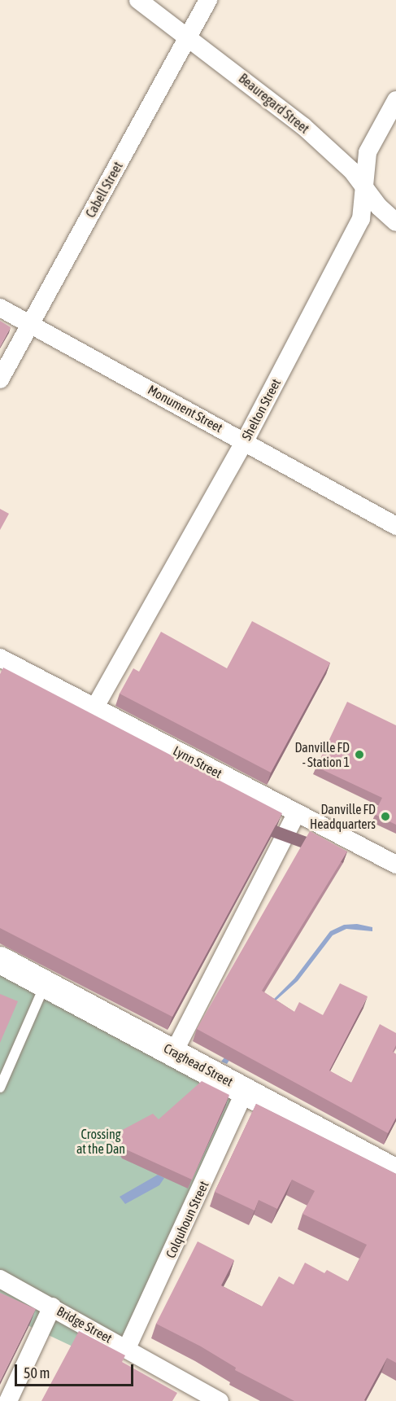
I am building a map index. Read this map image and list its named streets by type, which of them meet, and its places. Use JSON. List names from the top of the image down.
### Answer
{
  "streets": {
    "main road": ["Craghead Street"],
    "street": [
      "Beauregard Street",
      "Cabell Street",
      "Monument Street",
      "Shelton Street",
      "Lynn Street",
      "Colquhoun Street",
      "Bridge Street"
    ]
  },
  "crossings": [
    ["Beauregard Street", "Cabell Street"],
    ["Beauregard Street", "Shelton Street"],
    ["Cabell Street", "Monument Street"],
    ["Monument Street", "Shelton Street"],
    ["Shelton Street", "Lynn Street"],
    ["Craghead Street", "Colquhoun Street"],
    ["Colquhoun Street", "Bridge Street"]
  ],
  "parks": ["Crossing at the Dan"],
  "places": ["Danville FD - Station 1", "Danville FD Headquarters"],
  "scale_bar": "50 m"
}
